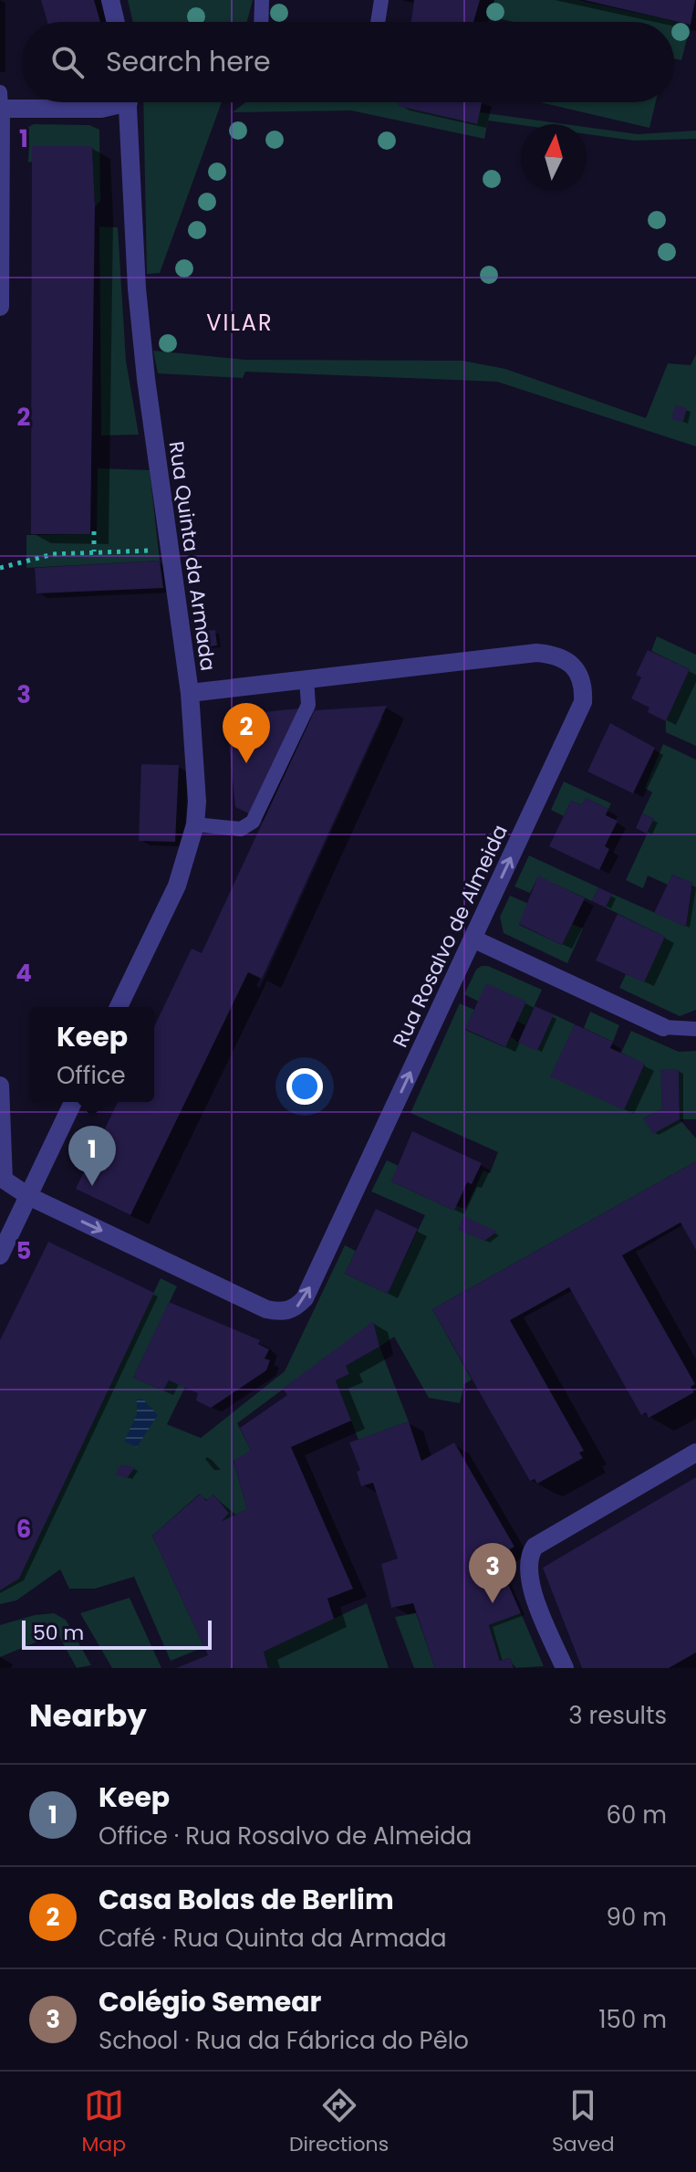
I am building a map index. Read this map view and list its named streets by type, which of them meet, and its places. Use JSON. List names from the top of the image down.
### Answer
{
  "streets": {
    "street": ["Rua Quinta da Armada", "Rua Rosalvo de Almeida"]
  },
  "crossings": [
    ["Rua Quinta da Armada", "Rua Rosalvo de Almeida"]
  ],
  "districts": ["VILAR"],
  "scale_bar": "50 m",
  "north": "top",
  "page": {
    "search": "Search here",
    "pins": ["2", "1", "3"],
    "popup": ["Keep", "Office"],
    "scale": "50 m",
    "heading": ["Nearby", "3 results"],
    "list": [
      {
        "mark": "1",
        "name": "Keep",
        "note": "Office · Rua Rosalvo de Almeida",
        "value": "60 m"
      },
      {
        "mark": "2",
        "name": "Casa Bolas de Berlim",
        "note": "Café · Rua Quinta da Armada",
        "value": "90 m"
      },
      {
        "mark": "3",
        "name": "Colégio Semear",
        "note": "School · Rua da Fábrica do Pêlo",
        "value": "150 m"
      }
    ],
    "nav": ["Map", "Directions", "Saved"]
  },
  "grid": {
    "rows": [
      "1",
      "2",
      "3",
      "4",
      "5",
      "6"
    ]
  }
}
